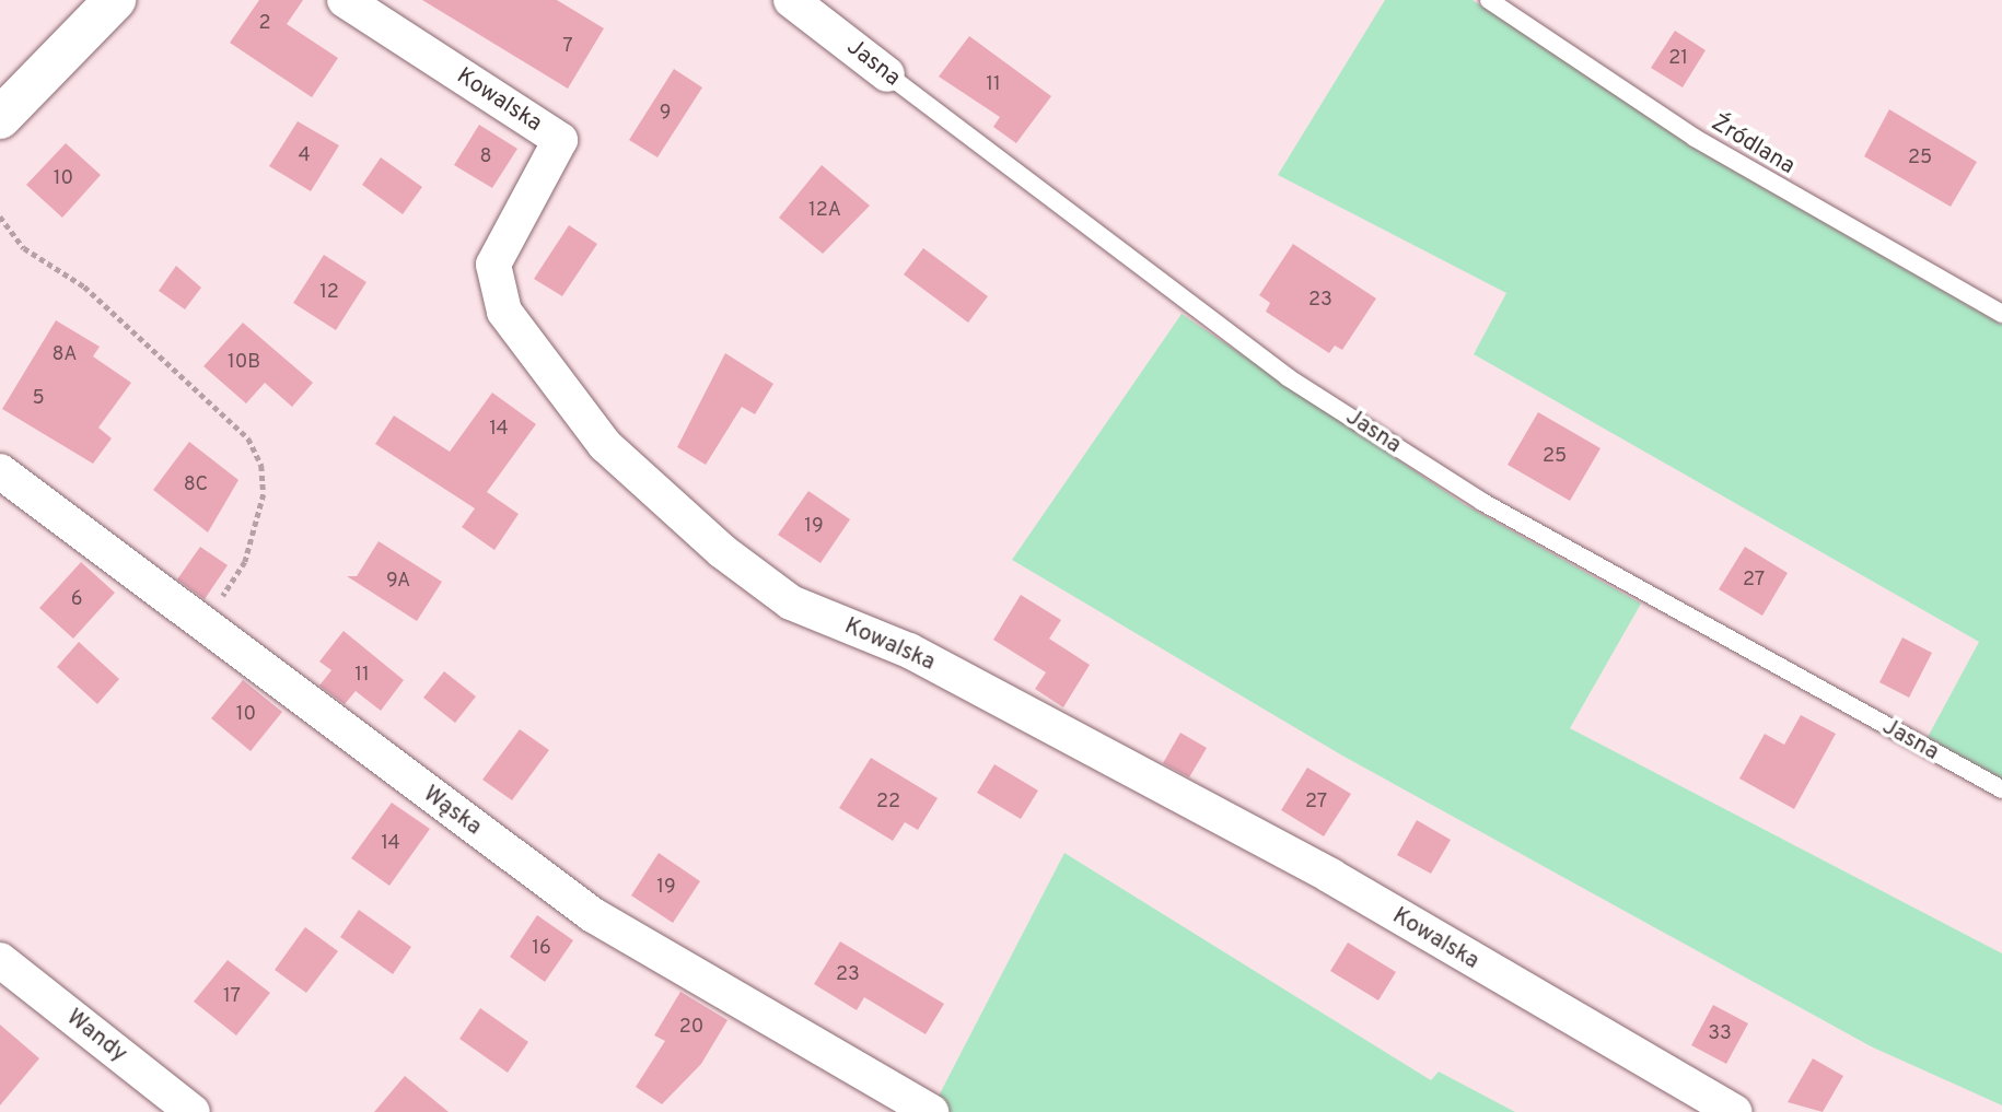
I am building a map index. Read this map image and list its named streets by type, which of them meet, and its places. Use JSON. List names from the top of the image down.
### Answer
{
  "streets": {
    "street": [
      "Jasna",
      "Kowalska",
      "Wąska",
      "Wandy"
    ],
    "lane": ["Źródlana"]
  },
  "house_numbers": [
    "2",
    "7",
    "21",
    "11",
    "9",
    "4",
    "8",
    "25",
    "10",
    "12A",
    "12",
    "23",
    "8A",
    "10B",
    "5",
    "14",
    "25",
    "8C",
    "19",
    "27",
    "9A",
    "6",
    "11",
    "10",
    "22",
    "27",
    "14",
    "19",
    "16",
    "23",
    "17",
    "20",
    "33"
  ]
}
